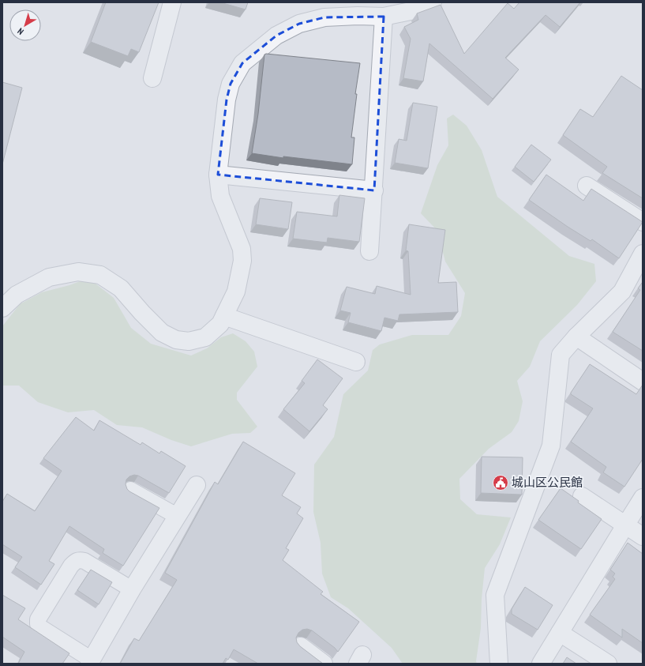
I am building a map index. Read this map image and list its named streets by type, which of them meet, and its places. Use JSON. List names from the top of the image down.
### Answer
{
  "places": {
    "public building": ["城山区公民館"]
  },
  "north": "bottom left"
}
